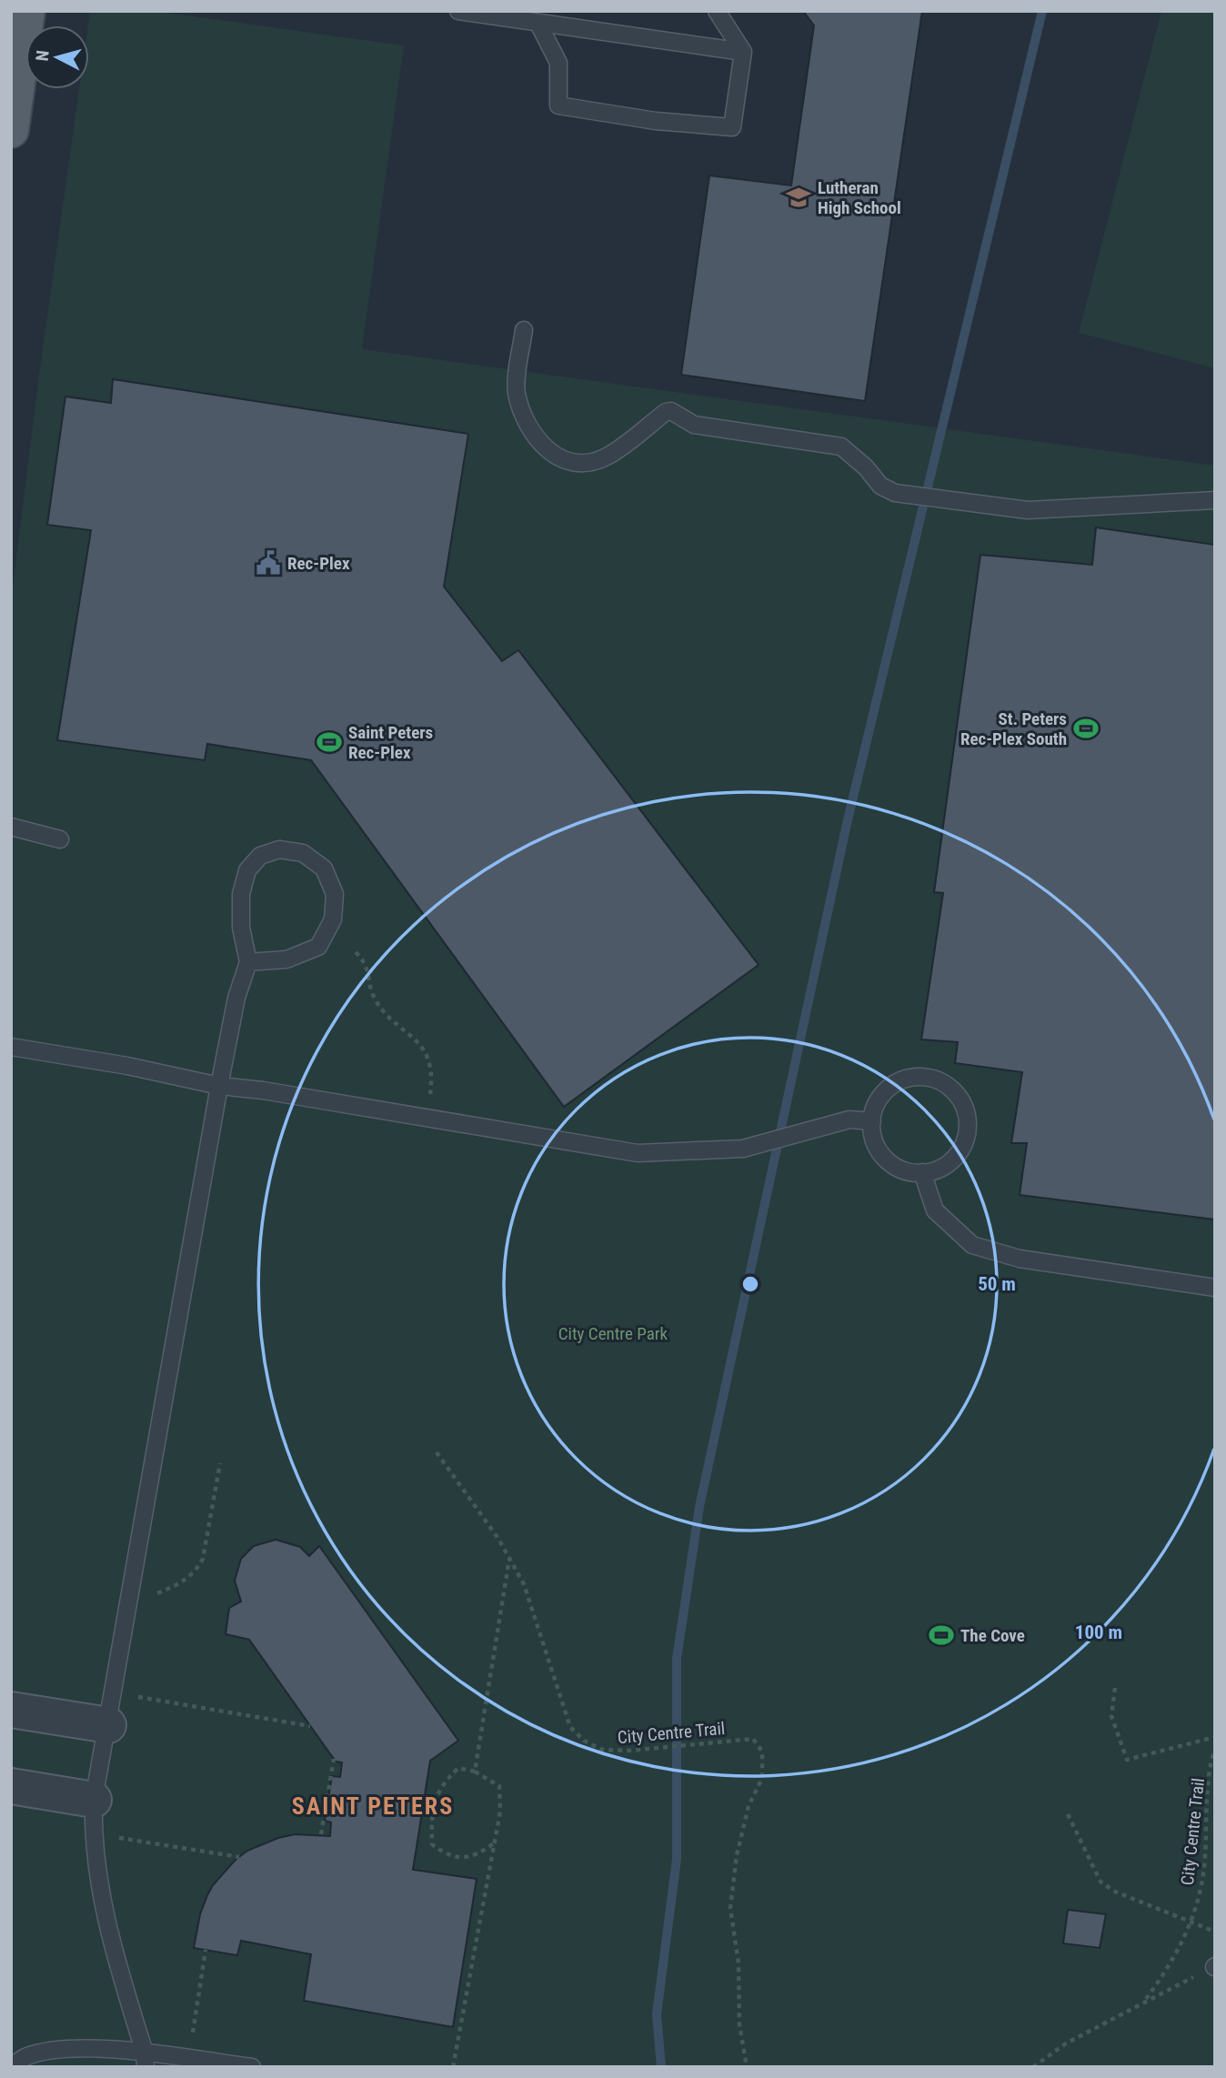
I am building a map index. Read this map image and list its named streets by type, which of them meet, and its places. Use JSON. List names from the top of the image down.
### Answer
{
  "streets": {
    "path": ["City Centre Trail"]
  },
  "districts": ["SAINT PETERS"],
  "parks": ["City Centre Park"],
  "places": {
    "school or university": ["Lutheran High School"],
    "public building": ["Rec-Plex"],
    "sports": ["St. Peters Rec-Plex South", "Saint Peters Rec-Plex", "The Cove"]
  },
  "north": "left",
  "rings": ["50 m", "100 m"]
}
